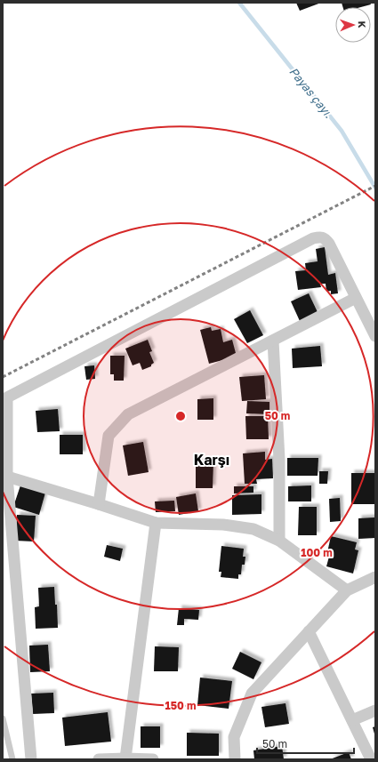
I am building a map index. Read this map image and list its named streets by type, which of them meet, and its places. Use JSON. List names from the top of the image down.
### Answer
{
  "districts": ["Karşı"],
  "water": ["Payas çayı."],
  "scale_bar": "50 m",
  "north": "right",
  "rings": ["50 m", "100 m", "150 m"]
}
